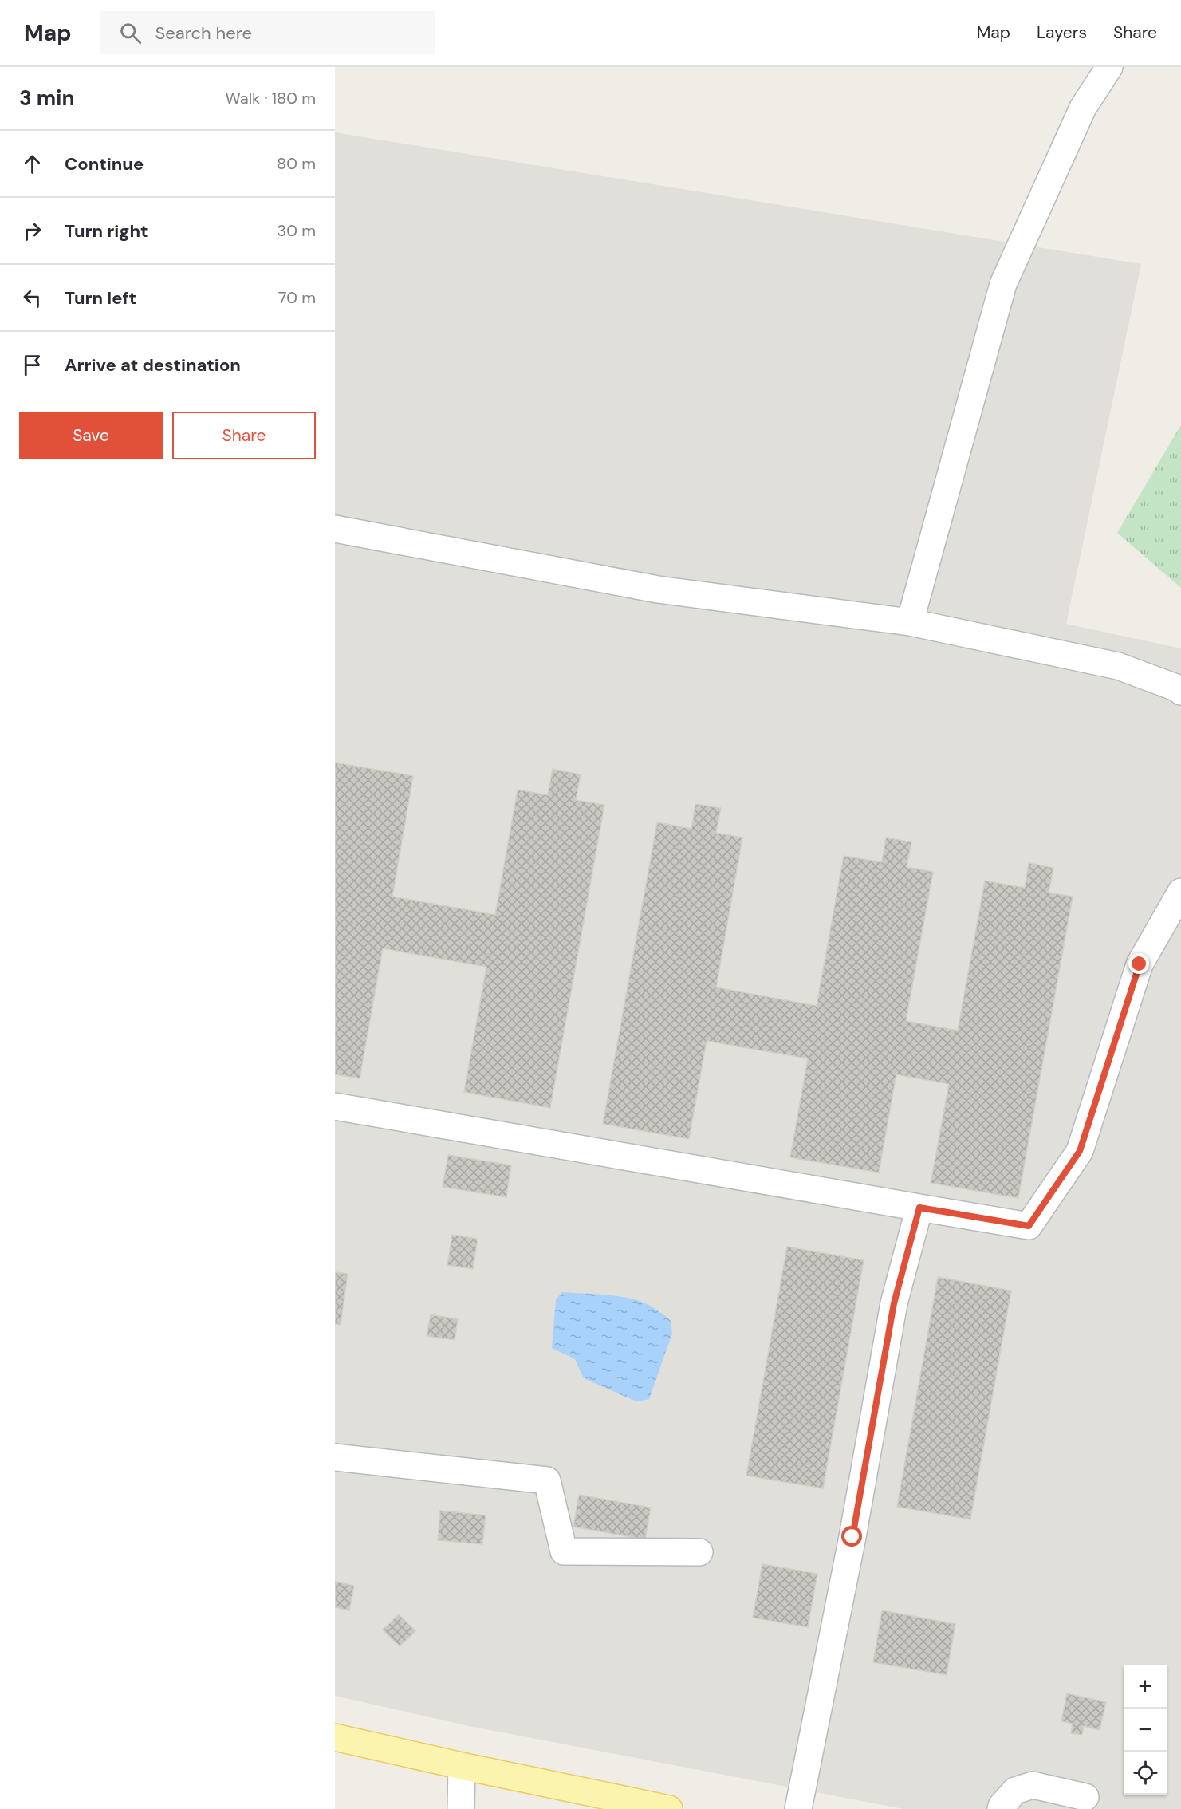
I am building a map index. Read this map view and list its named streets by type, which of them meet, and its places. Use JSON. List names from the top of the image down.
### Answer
{
  "page": {
    "header": "Map",
    "search": "Search here",
    "nav": ["Map", "Layers", "Share"],
    "heading": ["3 min", "Walk · 180 m"],
    "list": [
      ["Continue", "80 m"],
      ["Turn right", "30 m"],
      ["Turn left", "70 m"],
      "Arrive at destination"
    ],
    "buttons": ["Save", "Share"],
    "map_buttons": ["+", "−"]
  }
}
